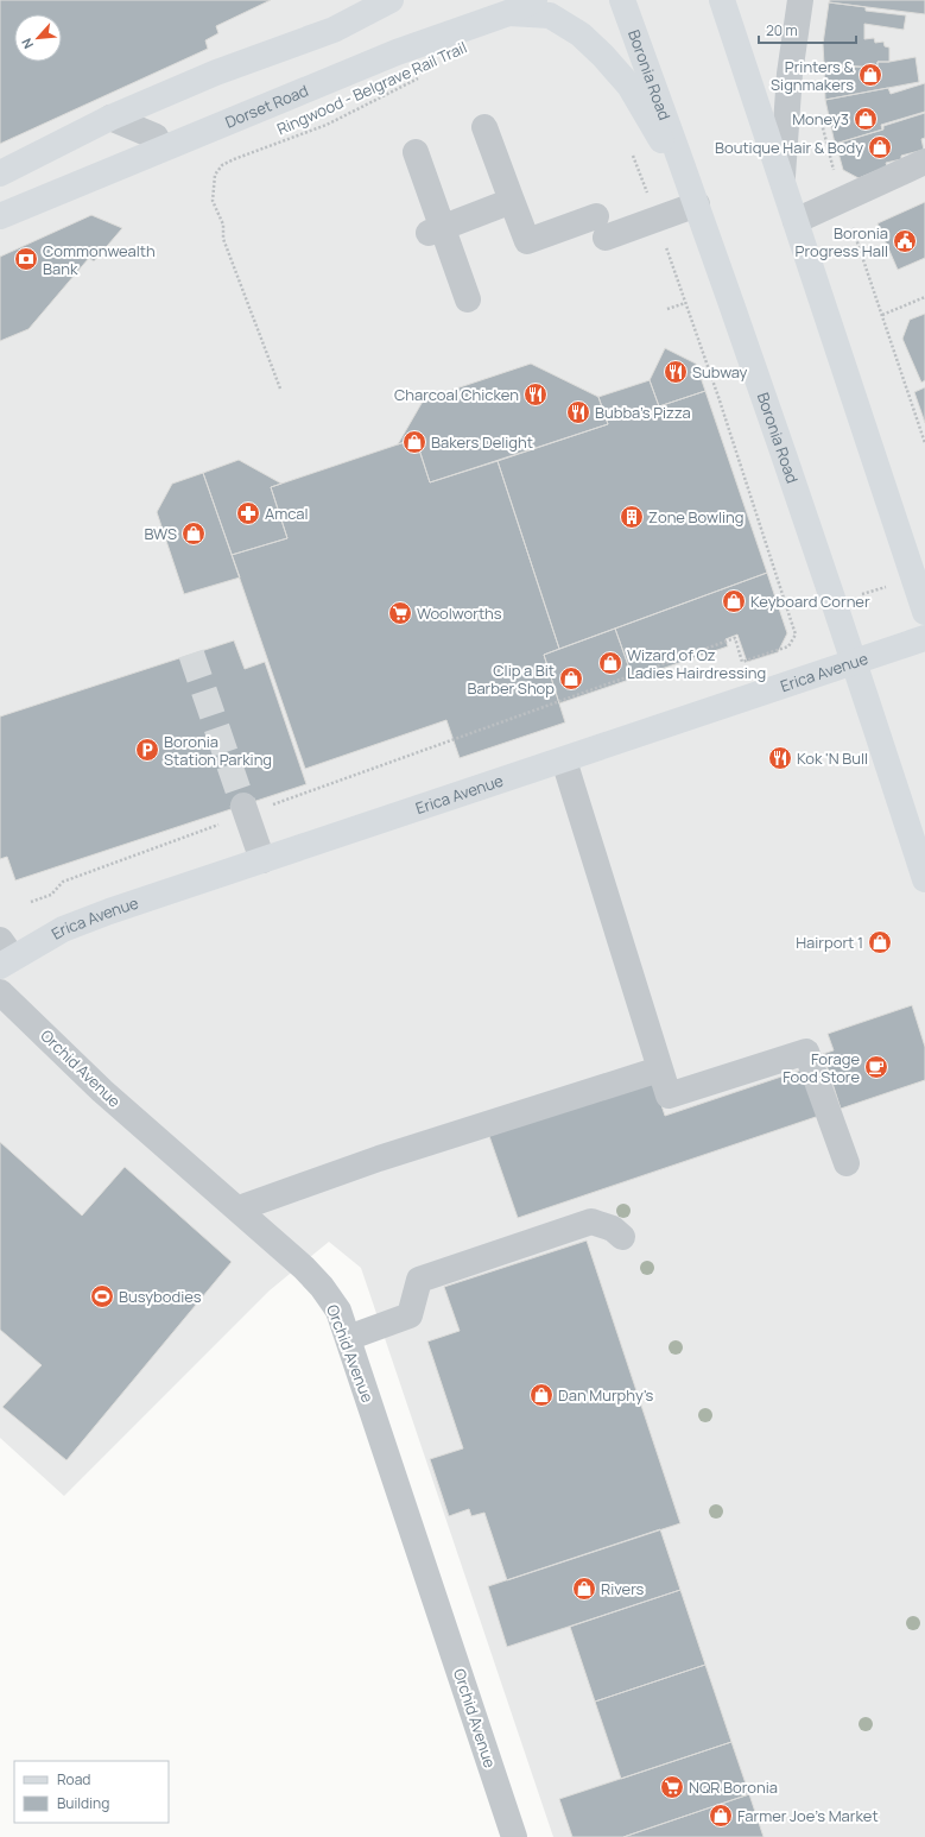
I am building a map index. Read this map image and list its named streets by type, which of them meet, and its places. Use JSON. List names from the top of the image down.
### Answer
{
  "streets": {
    "main road": ["Boronia Road", "Dorset Road", "Erica Avenue"],
    "street": ["Orchid Avenue"],
    "path": ["Ringwood - Belgrave Rail Trail"]
  },
  "crossings": [
    ["Boronia Road", "Erica Avenue"]
  ],
  "places": {
    "shop": [
      "Printers & Signmakers",
      "Money3",
      "Boutique Hair & Body",
      "Bakers Delight",
      "BWS",
      "Keyboard Corner",
      "Wizard of Oz Ladies Hairdressing",
      "Clip a Bit Barber Shop",
      "Hairport 1",
      "Dan Murphy's",
      "Rivers",
      "Farmer Joe's Market"
    ],
    "public building": ["Boronia Progress Hall"],
    "bank": ["Commonwealth Bank"],
    "restaurant": [
      "Subway",
      "Charcoal Chicken",
      "Bubba's Pizza",
      "Kok 'N Bull"
    ],
    "pharmacy": ["Amcal"],
    "building": ["Zone Bowling"],
    "supermarket": ["Woolworths", "NQR Boronia"],
    "parking": ["Boronia Station Parking"],
    "cafe": ["Forage Food Store"],
    "sports": ["Busybodies"]
  },
  "legend": ["Road", "Building"],
  "scale_bar": "20 m",
  "north": "bottom left"
}
